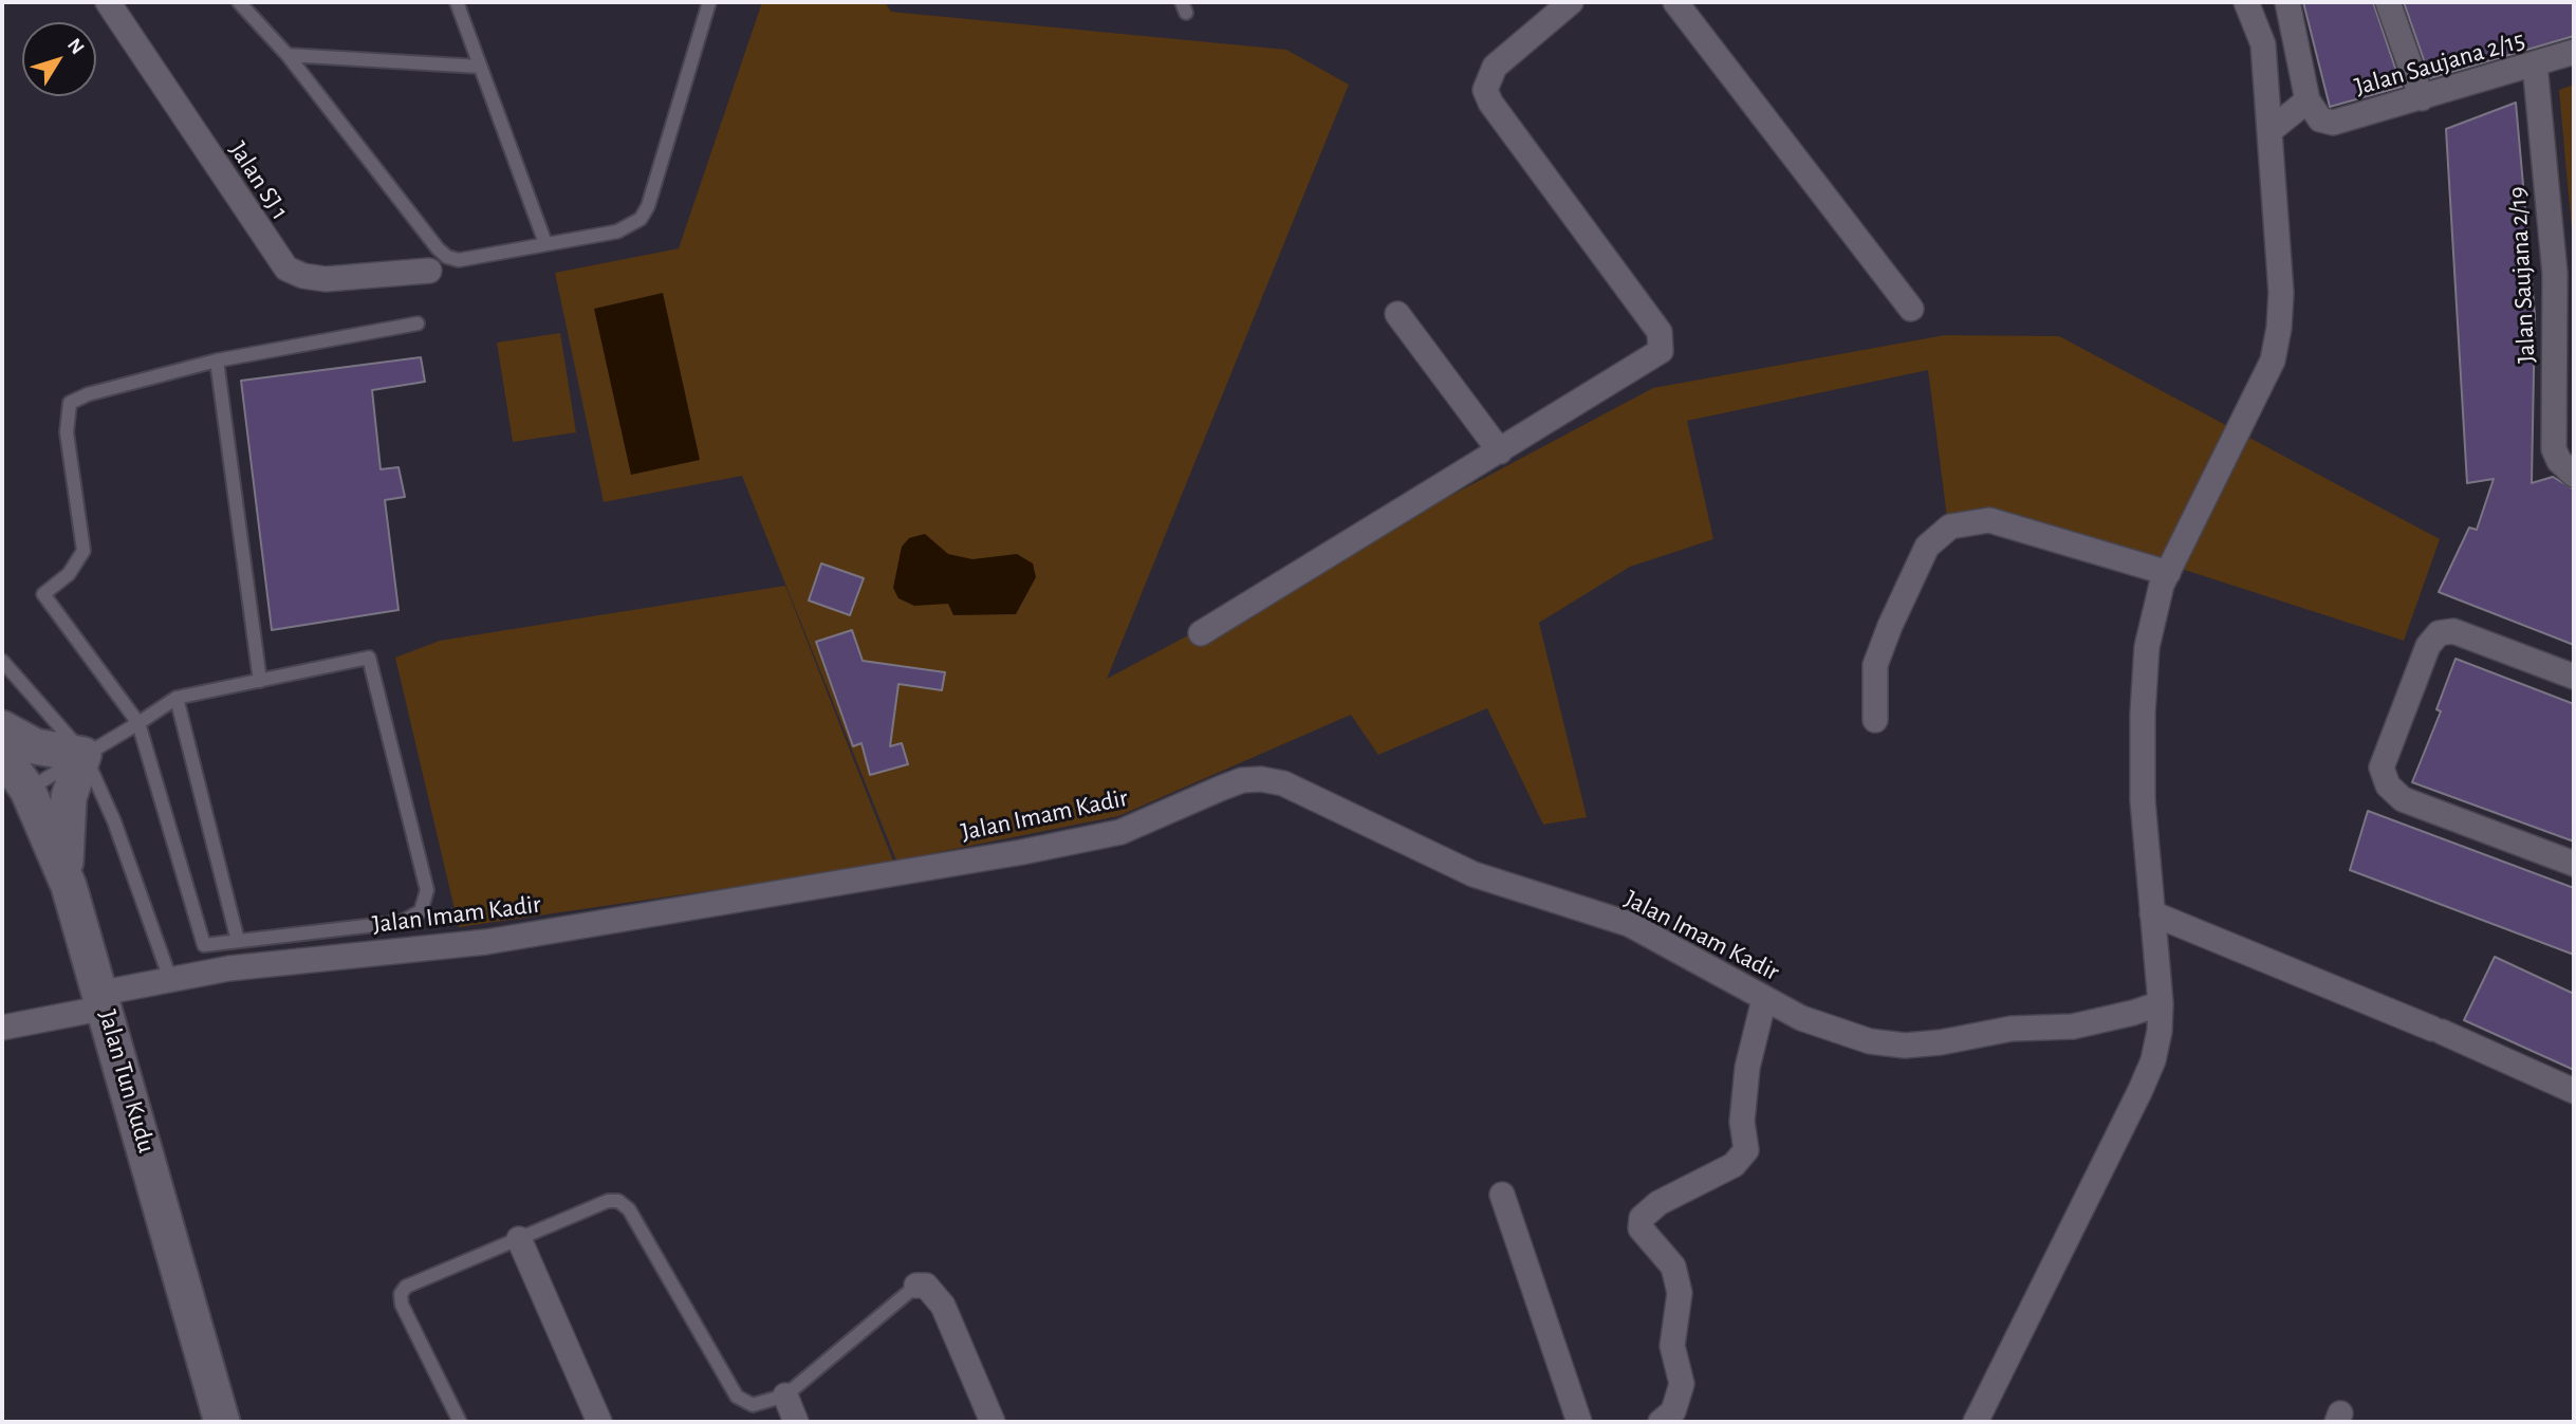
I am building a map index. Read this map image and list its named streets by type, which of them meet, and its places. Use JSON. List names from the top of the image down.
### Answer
{
  "streets": {
    "main road": ["Jalan Tun Kudu"],
    "street": [
      "Jalan Saujana 2/15",
      "Jalan SJ 1",
      "Jalan Saujana 2/19",
      "Jalan Imam Kadir"
    ]
  },
  "crossings": [
    ["Jalan Saujana 2/15", "Jalan Saujana 2/19"],
    ["Jalan Imam Kadir", "Jalan Tun Kudu"]
  ],
  "north": "top right"
}
